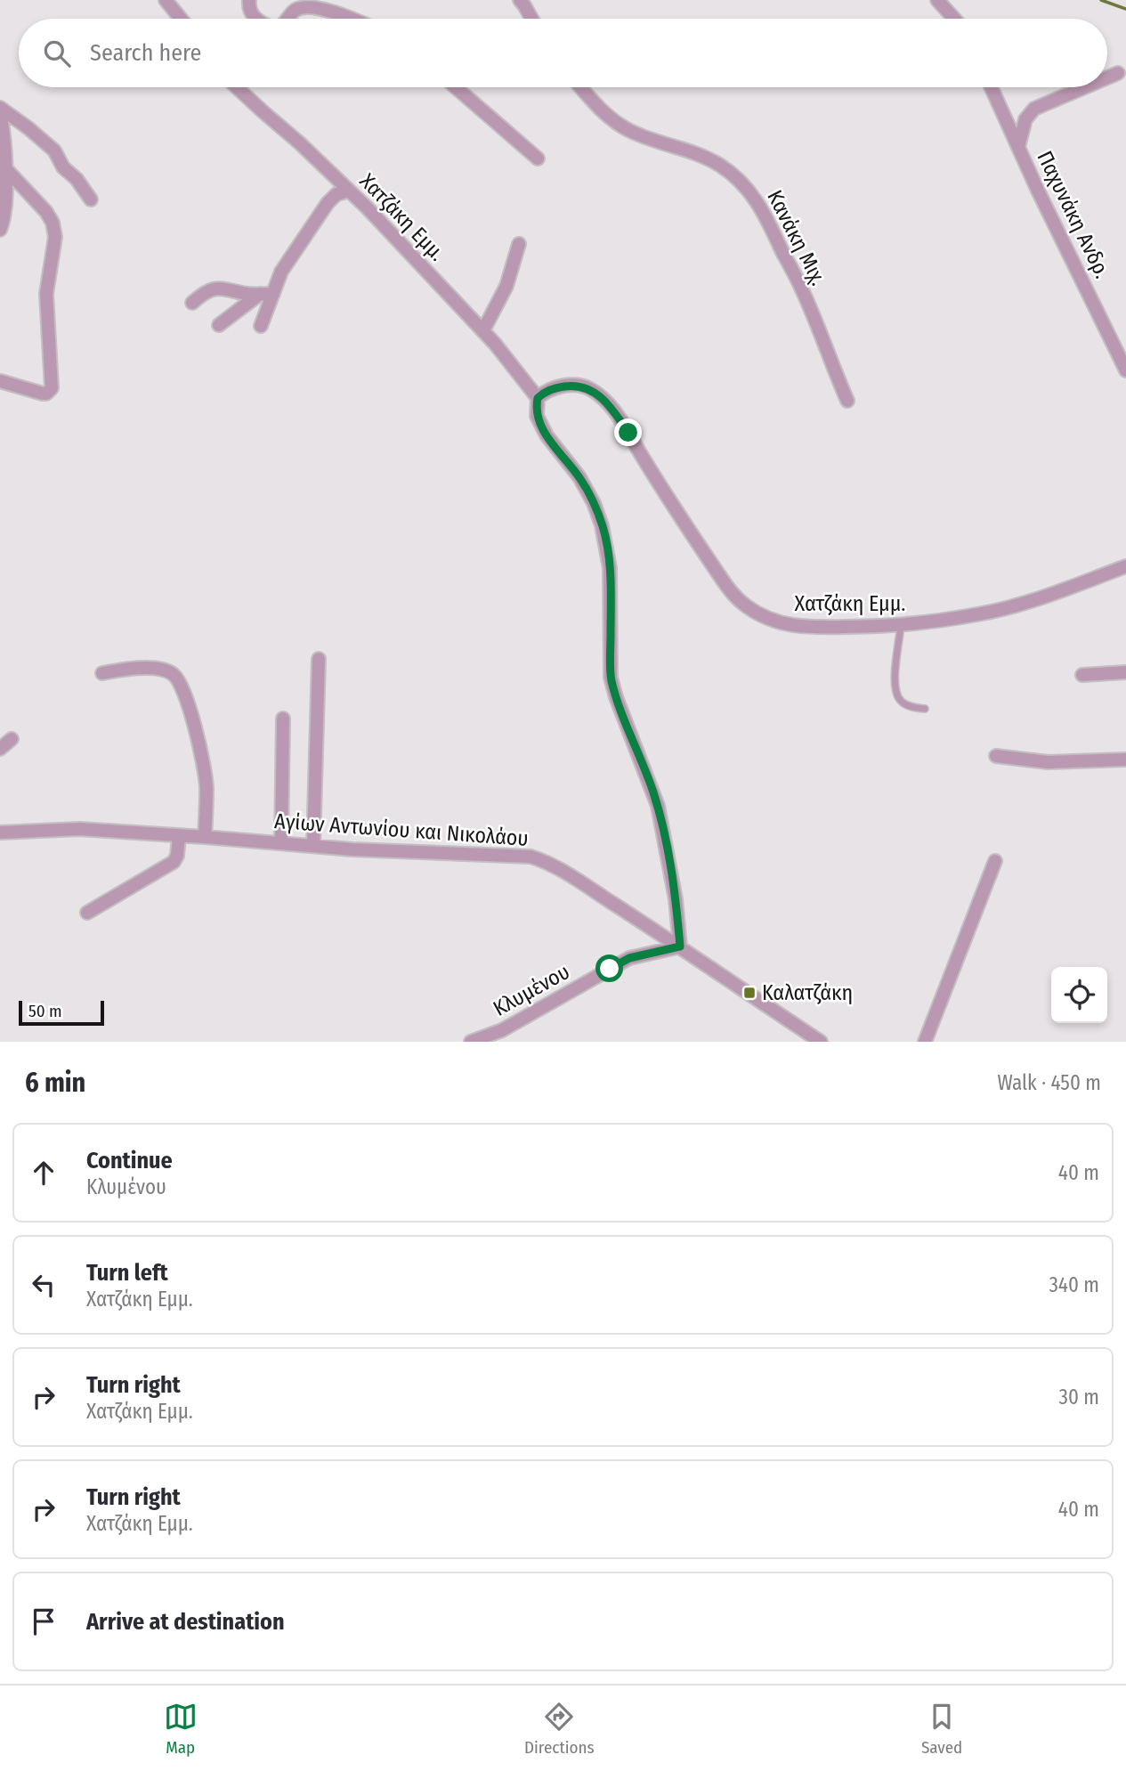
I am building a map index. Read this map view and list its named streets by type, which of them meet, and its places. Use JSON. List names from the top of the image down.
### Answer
{
  "streets": {
    "street": [
      "Παχυνάκη Ανδρ.",
      "Χατζάκη Εμμ.",
      "Κανάκη Μιχ.",
      "Αγίων Αντωνίου και Νικολάου",
      "Κλυμένου"
    ]
  },
  "crossings": [
    ["Χατζάκη Εμμ.", "Αγίων Αντωνίου και Νικολάου"],
    ["Χατζάκη Εμμ.", "Κλυμένου"],
    ["Αγίων Αντωνίου και Νικολάου", "Κλυμένου"]
  ],
  "places": {
    "transit": ["Καλατζάκη"]
  },
  "scale_bar": "50 m",
  "page": {
    "search": "Search here",
    "scale": "50 m",
    "heading": ["6 min", "Walk · 450 m"],
    "list": [
      ["Continue", "Κλυμένου", "40 m"],
      ["Turn left", "Χατζάκη Εμμ.", "340 m"],
      ["Turn right", "Χατζάκη Εμμ.", "30 m"],
      ["Turn right", "Χατζάκη Εμμ.", "40 m"],
      "Arrive at destination"
    ],
    "nav": ["Map", "Directions", "Saved"]
  }
}
